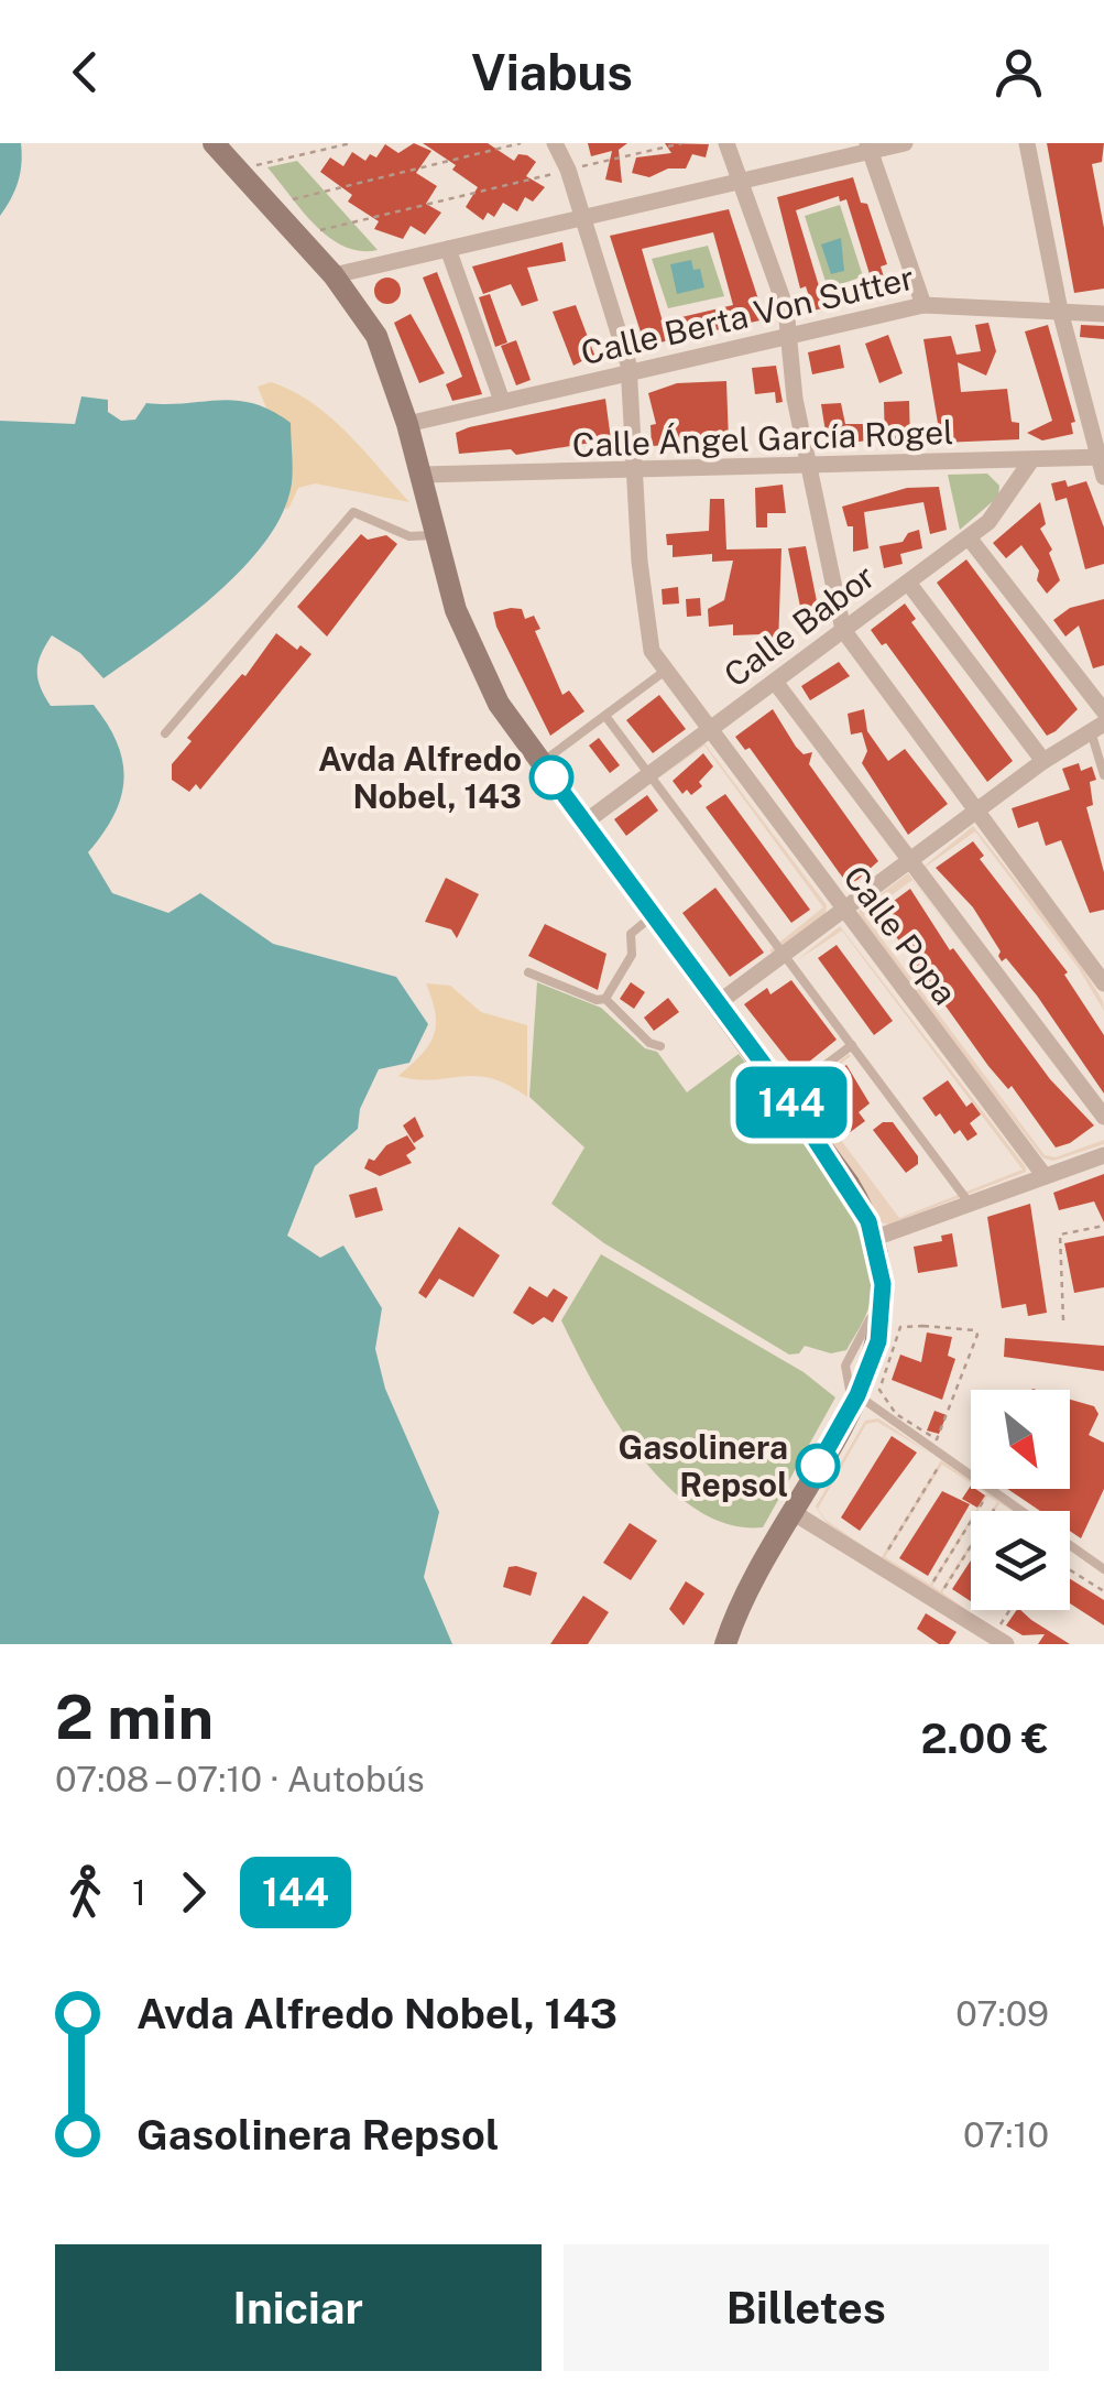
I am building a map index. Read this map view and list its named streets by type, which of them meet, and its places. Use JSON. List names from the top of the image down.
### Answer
{
  "streets": {
    "street": [
      "Calle Berta Von Sutter",
      "Calle Ángel García Rogel",
      "Calle Babor",
      "Calle Popa"
    ]
  },
  "crossings": [
    ["Calle Berta Von Sutter", "Calle Popa"],
    ["Calle Ángel García Rogel", "Calle Babor"],
    ["Calle Ángel García Rogel", "Calle Popa"],
    ["Calle Babor", "Calle Popa"]
  ],
  "places": ["Avda Alfredo Nobel, 143", "Gasolinera Repsol"],
  "lines": ["bus line 144"],
  "north": "bottom right",
  "page": {
    "header": "Viabus",
    "on_map": "144",
    "heading": ["2 min", "07:08 – 07:10 · Autobús", "2.00 €"],
    "legs": ["1", "144"],
    "list": [
      {
        "name": "Avda Alfredo Nobel, 143",
        "value": "07:09"
      },
      {
        "name": "Gasolinera Repsol",
        "value": "07:10"
      }
    ],
    "buttons": ["Iniciar", "Billetes"]
  }
}
